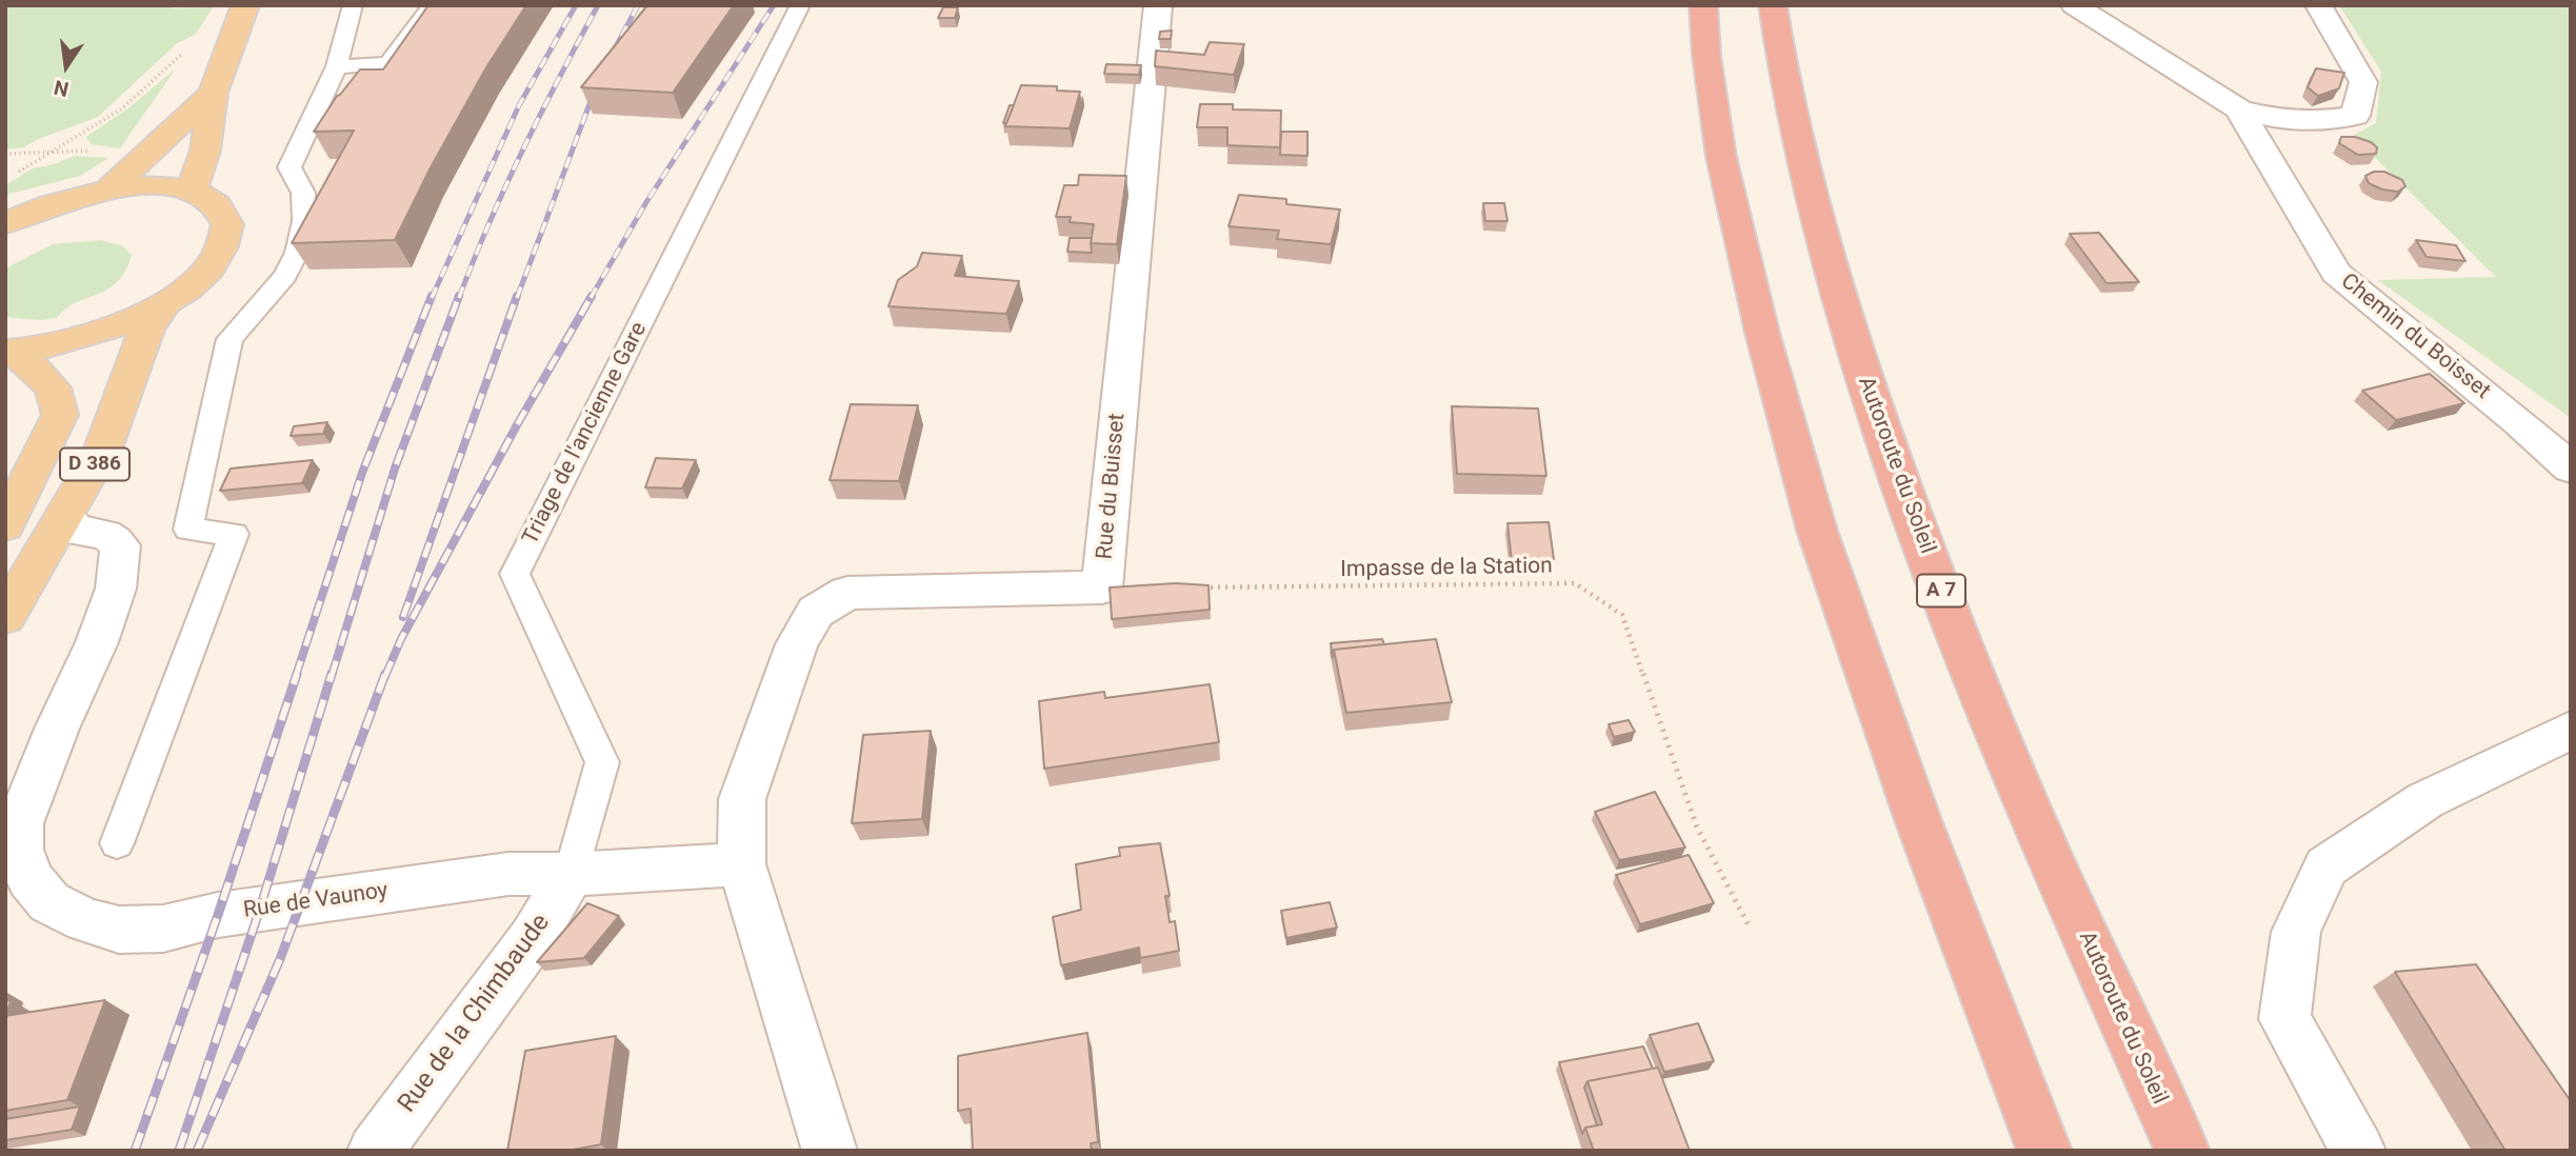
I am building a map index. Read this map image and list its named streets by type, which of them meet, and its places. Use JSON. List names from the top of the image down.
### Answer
{
  "streets": {
    "highway": ["Autoroute du Soleil", "A 7"],
    "main road": ["D 386"],
    "street": [
      "Chemin du Boisset",
      "Rue du Buisset",
      "Rue de Vaunoy",
      "Rue de la Chimbaude"
    ],
    "lane": ["Triage de l'ancienne Gare"],
    "path": ["Impasse de la Station"]
  },
  "crossings": [
    ["Triage de l'ancienne Gare", "Rue de Vaunoy"],
    ["Triage de l'ancienne Gare", "Rue de la Chimbaude"],
    ["D 386", "Rue de Vaunoy"],
    ["Rue du Buisset", "Rue de Vaunoy"],
    ["Rue de Vaunoy", "Rue de la Chimbaude"]
  ],
  "north": "bottom"
}
